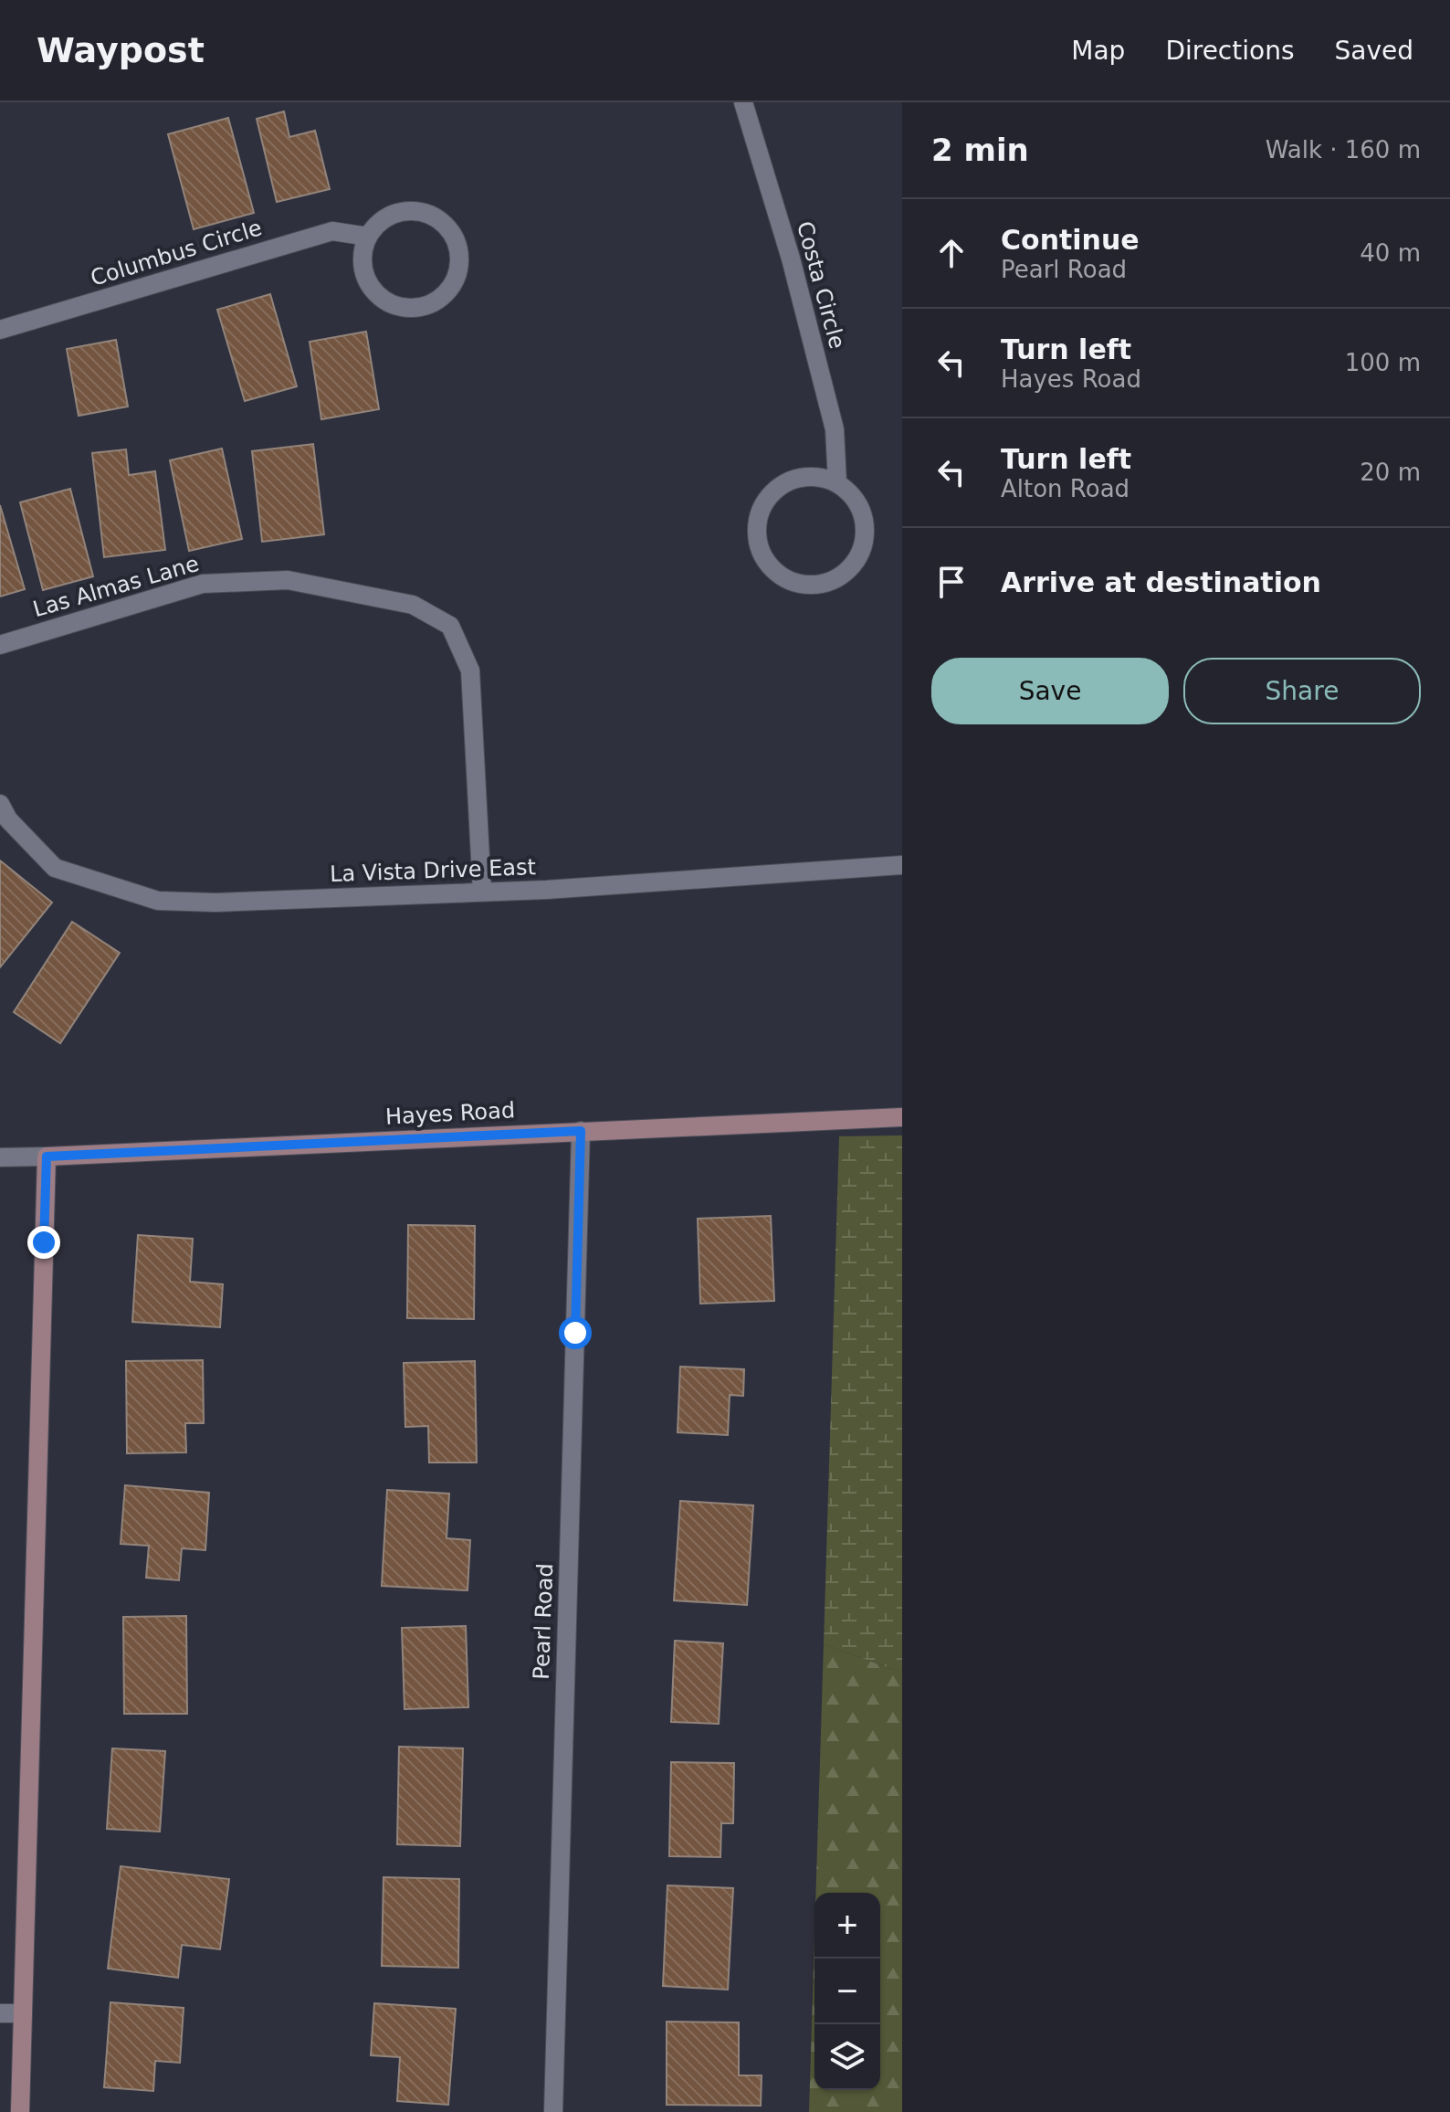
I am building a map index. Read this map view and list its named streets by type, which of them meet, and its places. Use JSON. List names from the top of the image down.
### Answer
{
  "streets": {
    "street": [
      "Columbus Circle",
      "Costa Circle",
      "Las Almas Lane",
      "La Vista Drive East",
      "Hayes Road",
      "Pearl Road"
    ]
  },
  "crossings": [
    ["Las Almas Lane", "La Vista Drive East"],
    ["Hayes Road", "Pearl Road"]
  ],
  "page": {
    "header": "Waypost",
    "nav": ["Map", "Directions", "Saved"],
    "heading": ["2 min", "Walk · 160 m"],
    "list": [
      ["Continue", "Pearl Road", "40 m"],
      ["Turn left", "Hayes Road", "100 m"],
      ["Turn left", "Alton Road", "20 m"],
      "Arrive at destination"
    ],
    "buttons": ["Save", "Share"],
    "map_buttons": ["+", "−"]
  }
}
